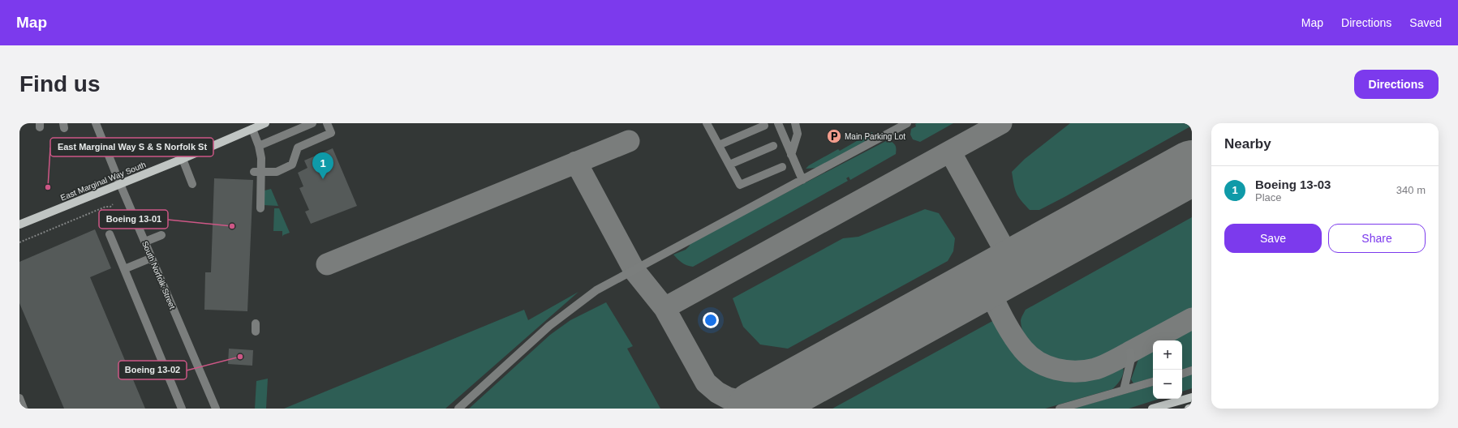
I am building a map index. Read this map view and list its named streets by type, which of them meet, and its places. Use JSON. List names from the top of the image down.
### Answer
{
  "streets": {
    "main road": ["East Marginal Way South"],
    "street": ["South Norfolk Street"]
  },
  "crossings": [
    ["East Marginal Way South", "South Norfolk Street"]
  ],
  "places": {
    "parking": ["Main Parking Lot"],
    "other": ["East Marginal Way S & S Norfolk St", "Boeing 13-01", "Boeing 13-02"]
  },
  "page": {
    "header": "Map",
    "nav": ["Map", "Directions", "Saved"],
    "buttons": [
      "Directions",
      ["Save", "Share"]
    ],
    "title": "Find us",
    "heading": "Nearby",
    "pins": "1",
    "list": [
      {
        "mark": "1",
        "name": "Boeing 13-03",
        "note": "Place",
        "value": "340 m"
      }
    ],
    "map_buttons": ["+", "−"]
  }
}
